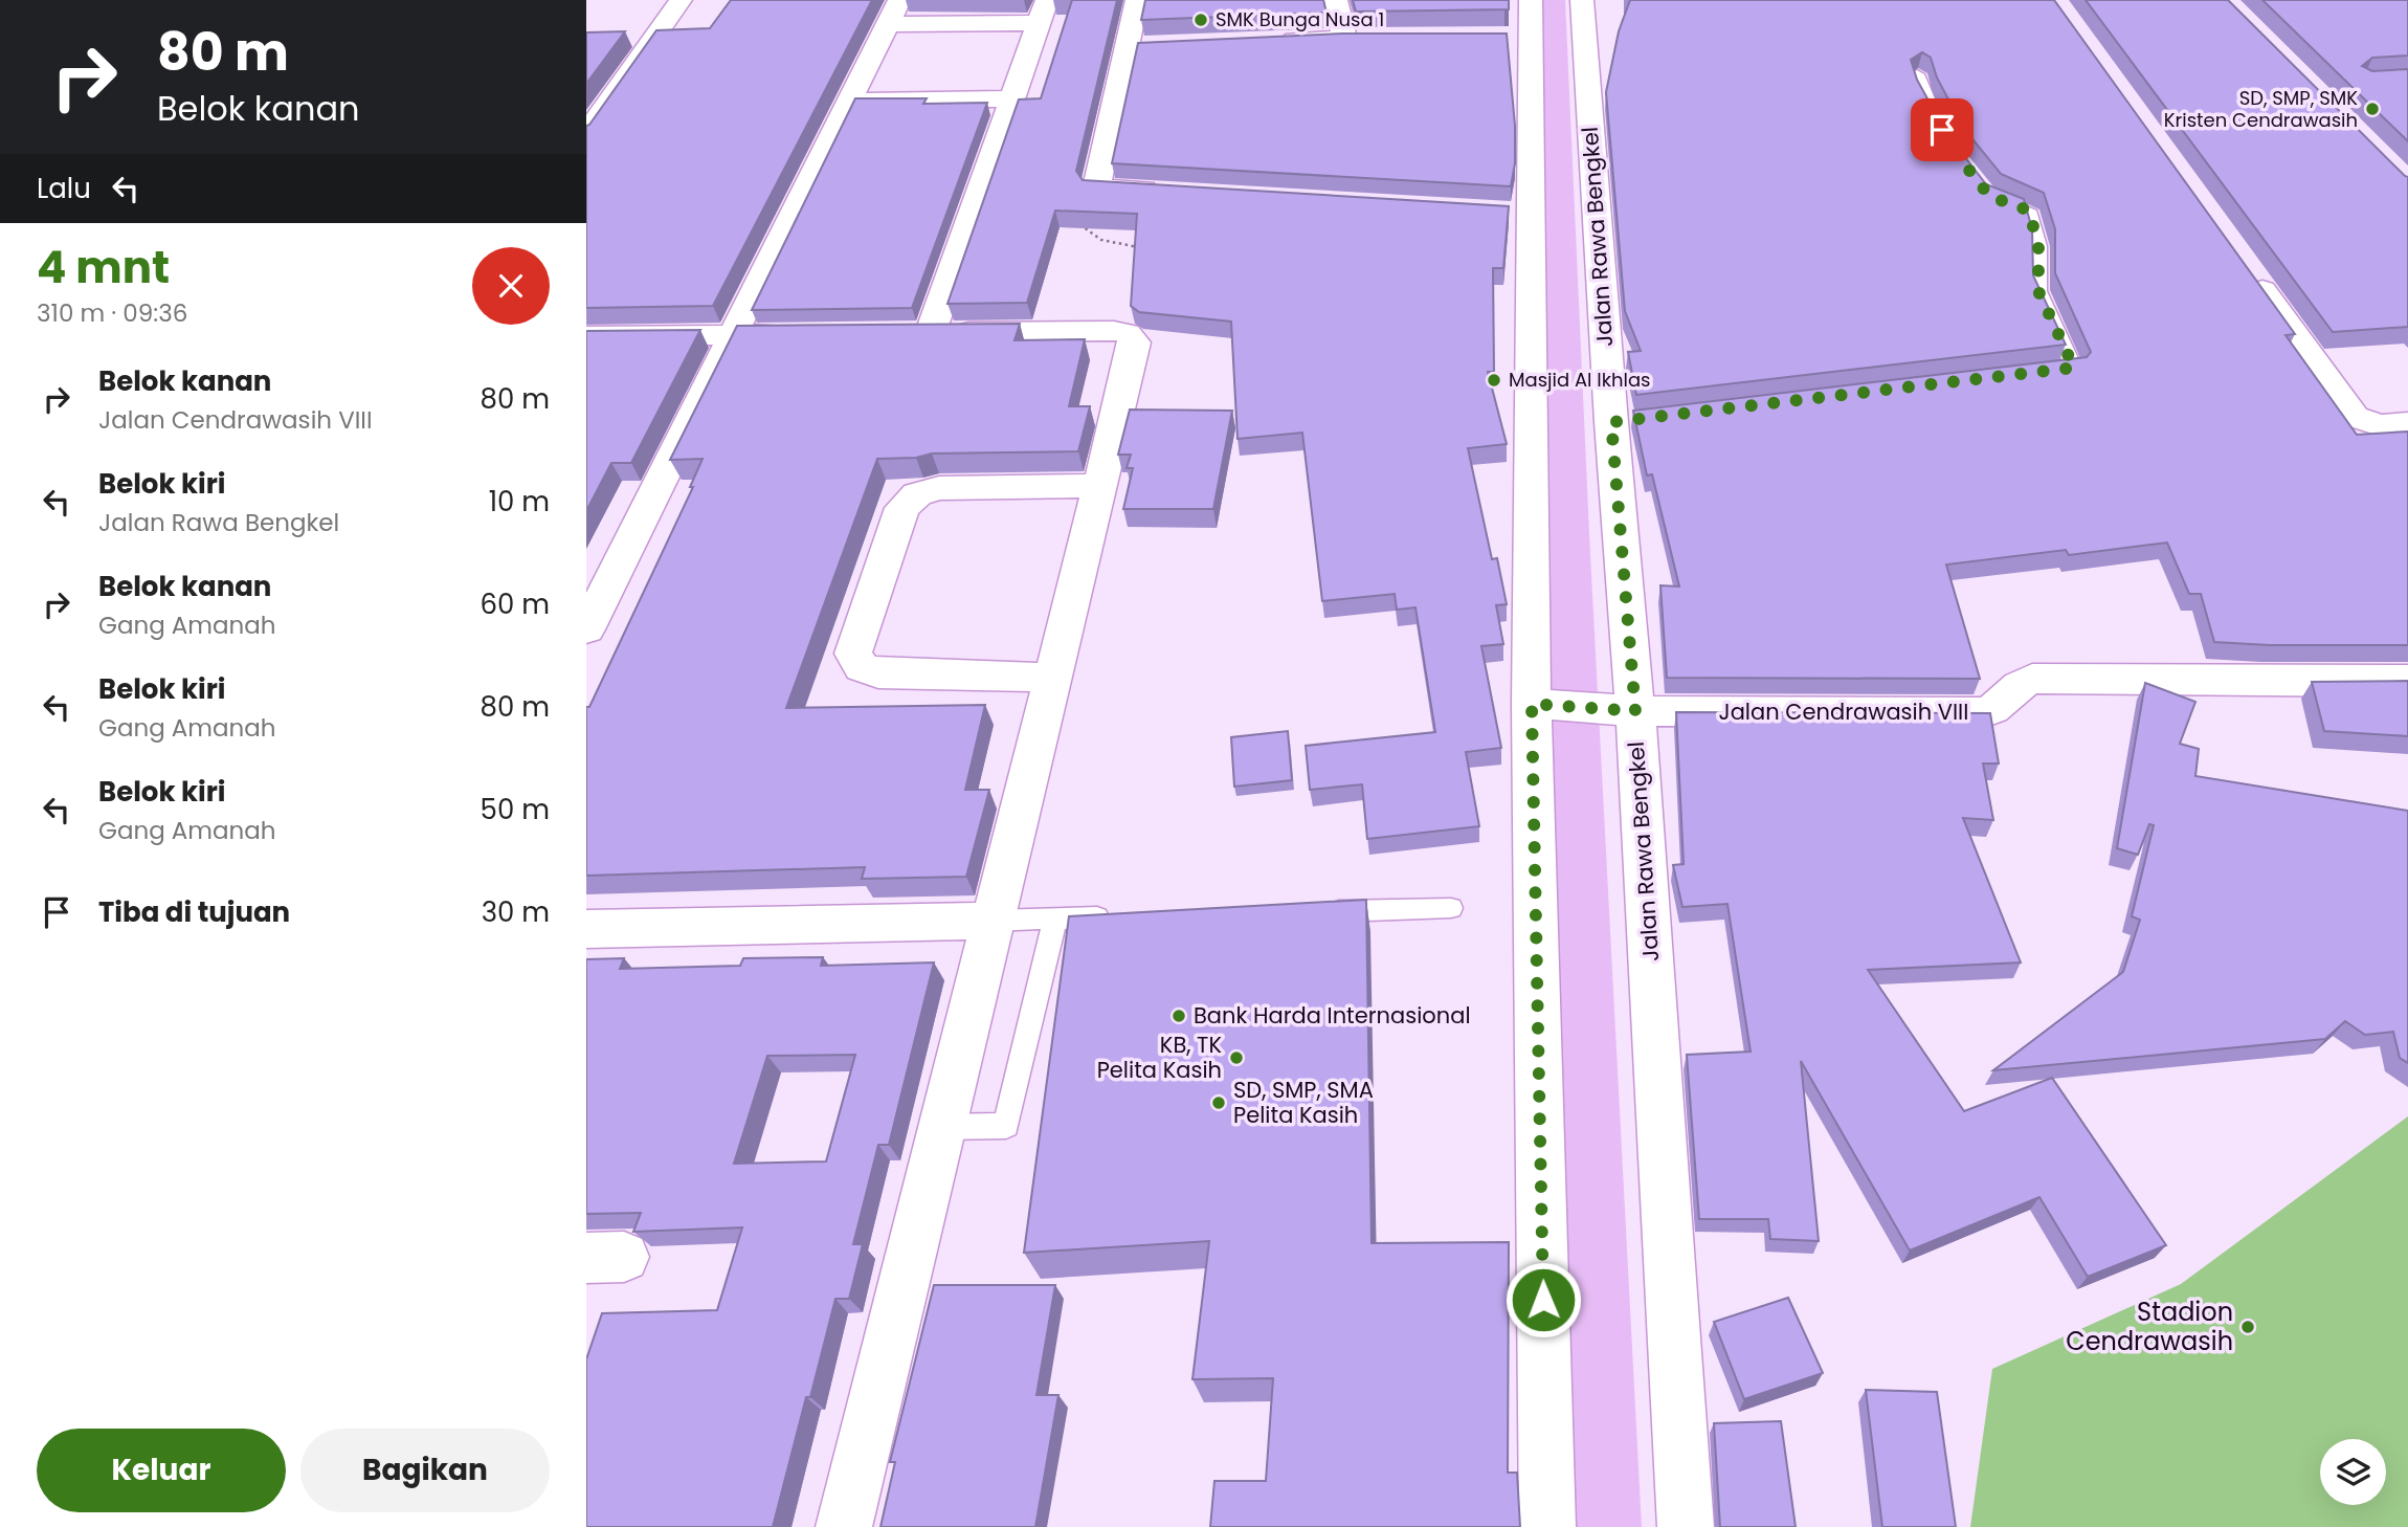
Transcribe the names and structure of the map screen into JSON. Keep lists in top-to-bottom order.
{
  "streets": {
    "street": ["Jalan Rawa Bengkel", "Jalan Cendrawasih VIII"]
  },
  "crossings": [
    ["Jalan Rawa Bengkel", "Jalan Cendrawasih VIII"]
  ],
  "places": [
    "SMK Bunga Nusa 1",
    "SD, SMP, SMK Kristen Cendrawasih",
    "Masjid Al Ikhlas",
    "Bank Harda Internasional",
    "KB, TK Pelita Kasih",
    "SD, SMP, SMA Pelita Kasih",
    "Stadion Cendrawasih"
  ],
  "page": {
    "turn": ["80 m", "Belok kanan"],
    "then": "Lalu",
    "heading": ["4 mnt", "310 m · 09:36"],
    "list": [
      {
        "name": "Belok kanan",
        "note": "Jalan Cendrawasih VIII",
        "value": "80 m"
      },
      {
        "name": "Belok kiri",
        "note": "Jalan Rawa Bengkel",
        "value": "10 m"
      },
      {
        "name": "Belok kanan",
        "note": "Gang Amanah",
        "value": "60 m"
      },
      {
        "name": "Belok kiri",
        "note": "Gang Amanah",
        "value": "80 m"
      },
      {
        "name": "Belok kiri",
        "note": "Gang Amanah",
        "value": "50 m"
      },
      {
        "name": "Tiba di tujuan",
        "value": "30 m"
      }
    ],
    "buttons": ["Keluar", "Bagikan"]
  }
}
